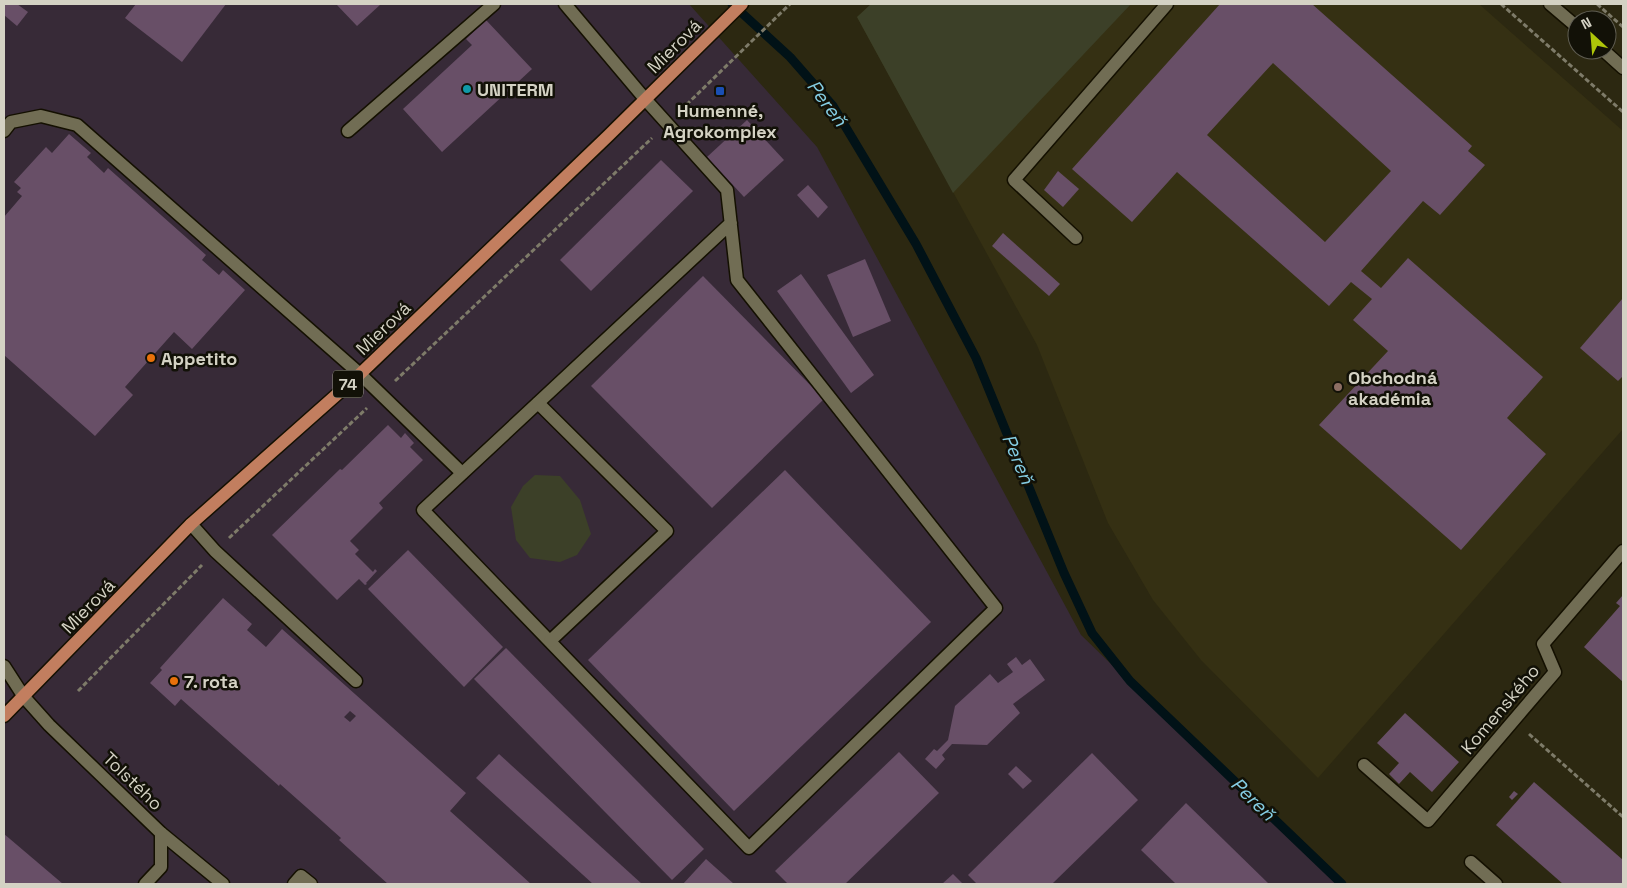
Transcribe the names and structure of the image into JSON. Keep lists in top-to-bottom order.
{
  "streets": {
    "main road": ["Mierová", "74"],
    "street": ["Komenského", "Tolstého"]
  },
  "crossings": [
    ["Mierová", "Tolstého"]
  ],
  "water": ["Pereň"],
  "places": {
    "other": [
      "UNITERM",
      "Appetito",
      "Obchodná akadémia",
      "7. rota"
    ],
    "transit": ["Humenné, Agrokomplex"]
  },
  "north": "top left"
}
